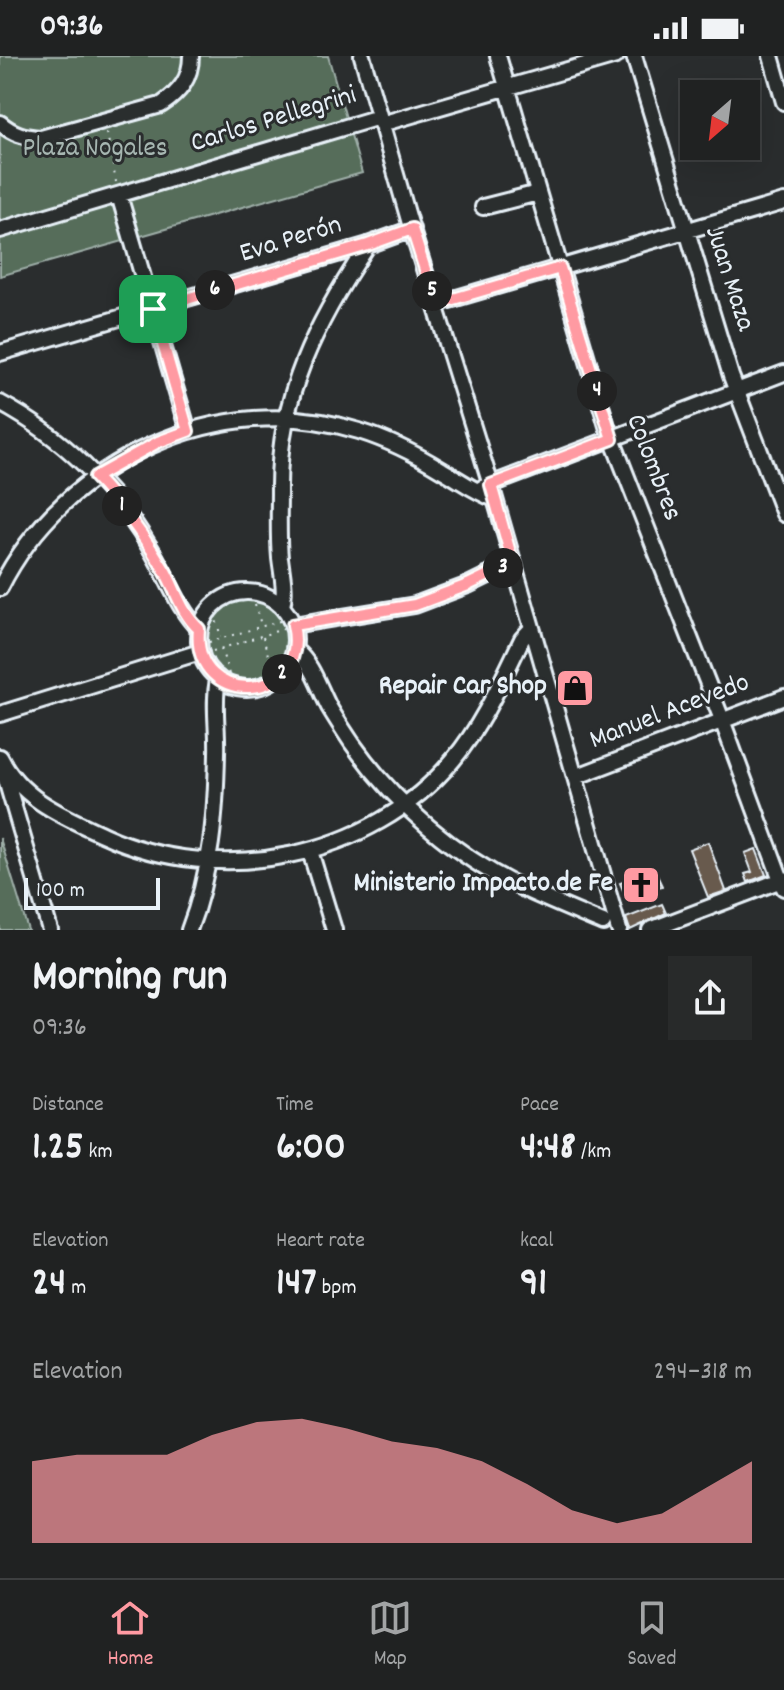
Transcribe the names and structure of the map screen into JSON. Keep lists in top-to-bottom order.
{
  "streets": {
    "street": [
      "Carlos Pellegrini",
      "Eva Perón",
      "Juan Maza",
      "Colombres",
      "Manuel Acevedo"
    ]
  },
  "crossings": [
    ["Carlos Pellegrini", "Colombres"],
    ["Colombres", "Manuel Acevedo"]
  ],
  "parks": ["Plaza Nogales"],
  "places": {
    "shop": ["Repair Car Shop"],
    "church": ["Ministerio Impacto de Fe"]
  },
  "scale_bar": "100 m",
  "north": "bottom left",
  "page": {
    "status": "09:36",
    "pins": [
      "6",
      "5",
      "4",
      "1",
      "3",
      "2"
    ],
    "scale": "100 m",
    "heading": ["Morning run", "09:36"],
    "stats": [
      ["Distance", "1.25 km"],
      ["Time", "6:00"],
      ["Pace", "4:48 /km"],
      ["Elevation", "24 m"],
      ["Heart rate", "147 bpm"],
      ["kcal", "91"]
    ],
    "chart": ["Elevation", "294–318 m"],
    "tabs": ["Home", "Map", "Saved"]
  }
}
